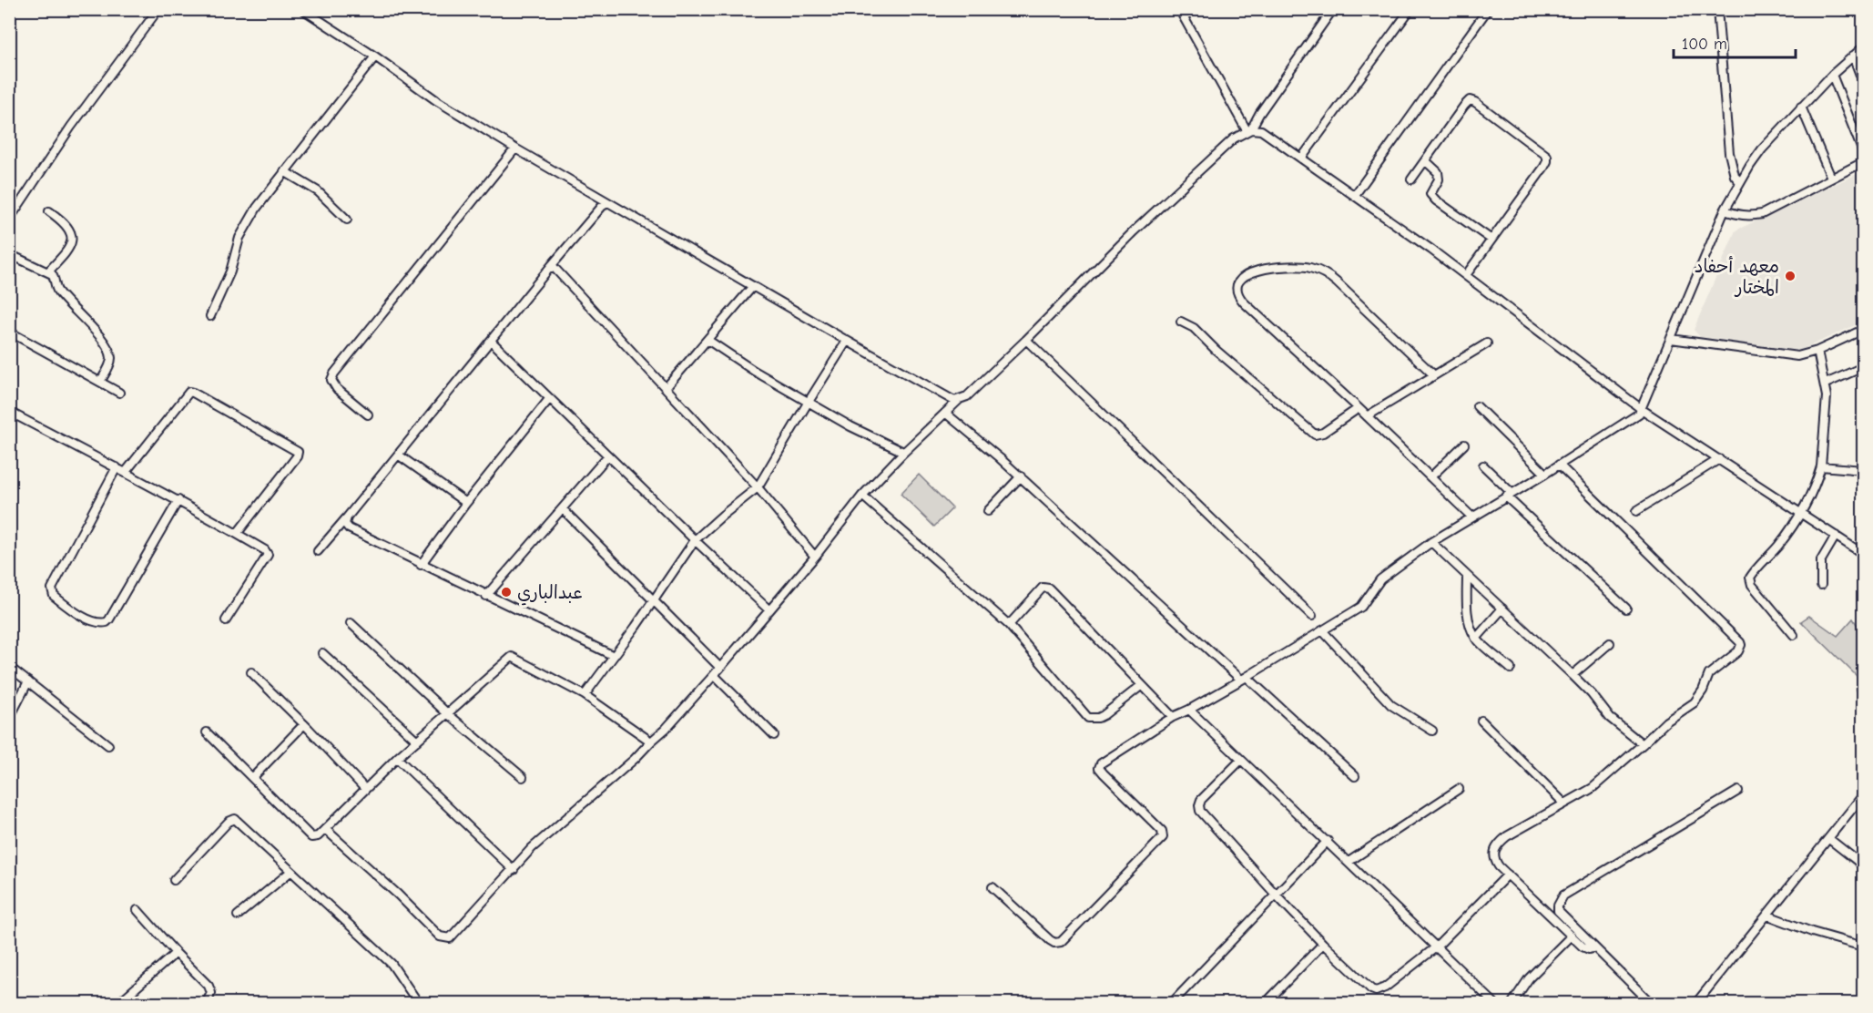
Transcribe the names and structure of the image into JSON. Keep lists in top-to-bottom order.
{
  "places": ["معهد أحفاد المختار", "عبدالباري"],
  "scale_bar": "100 m"
}
